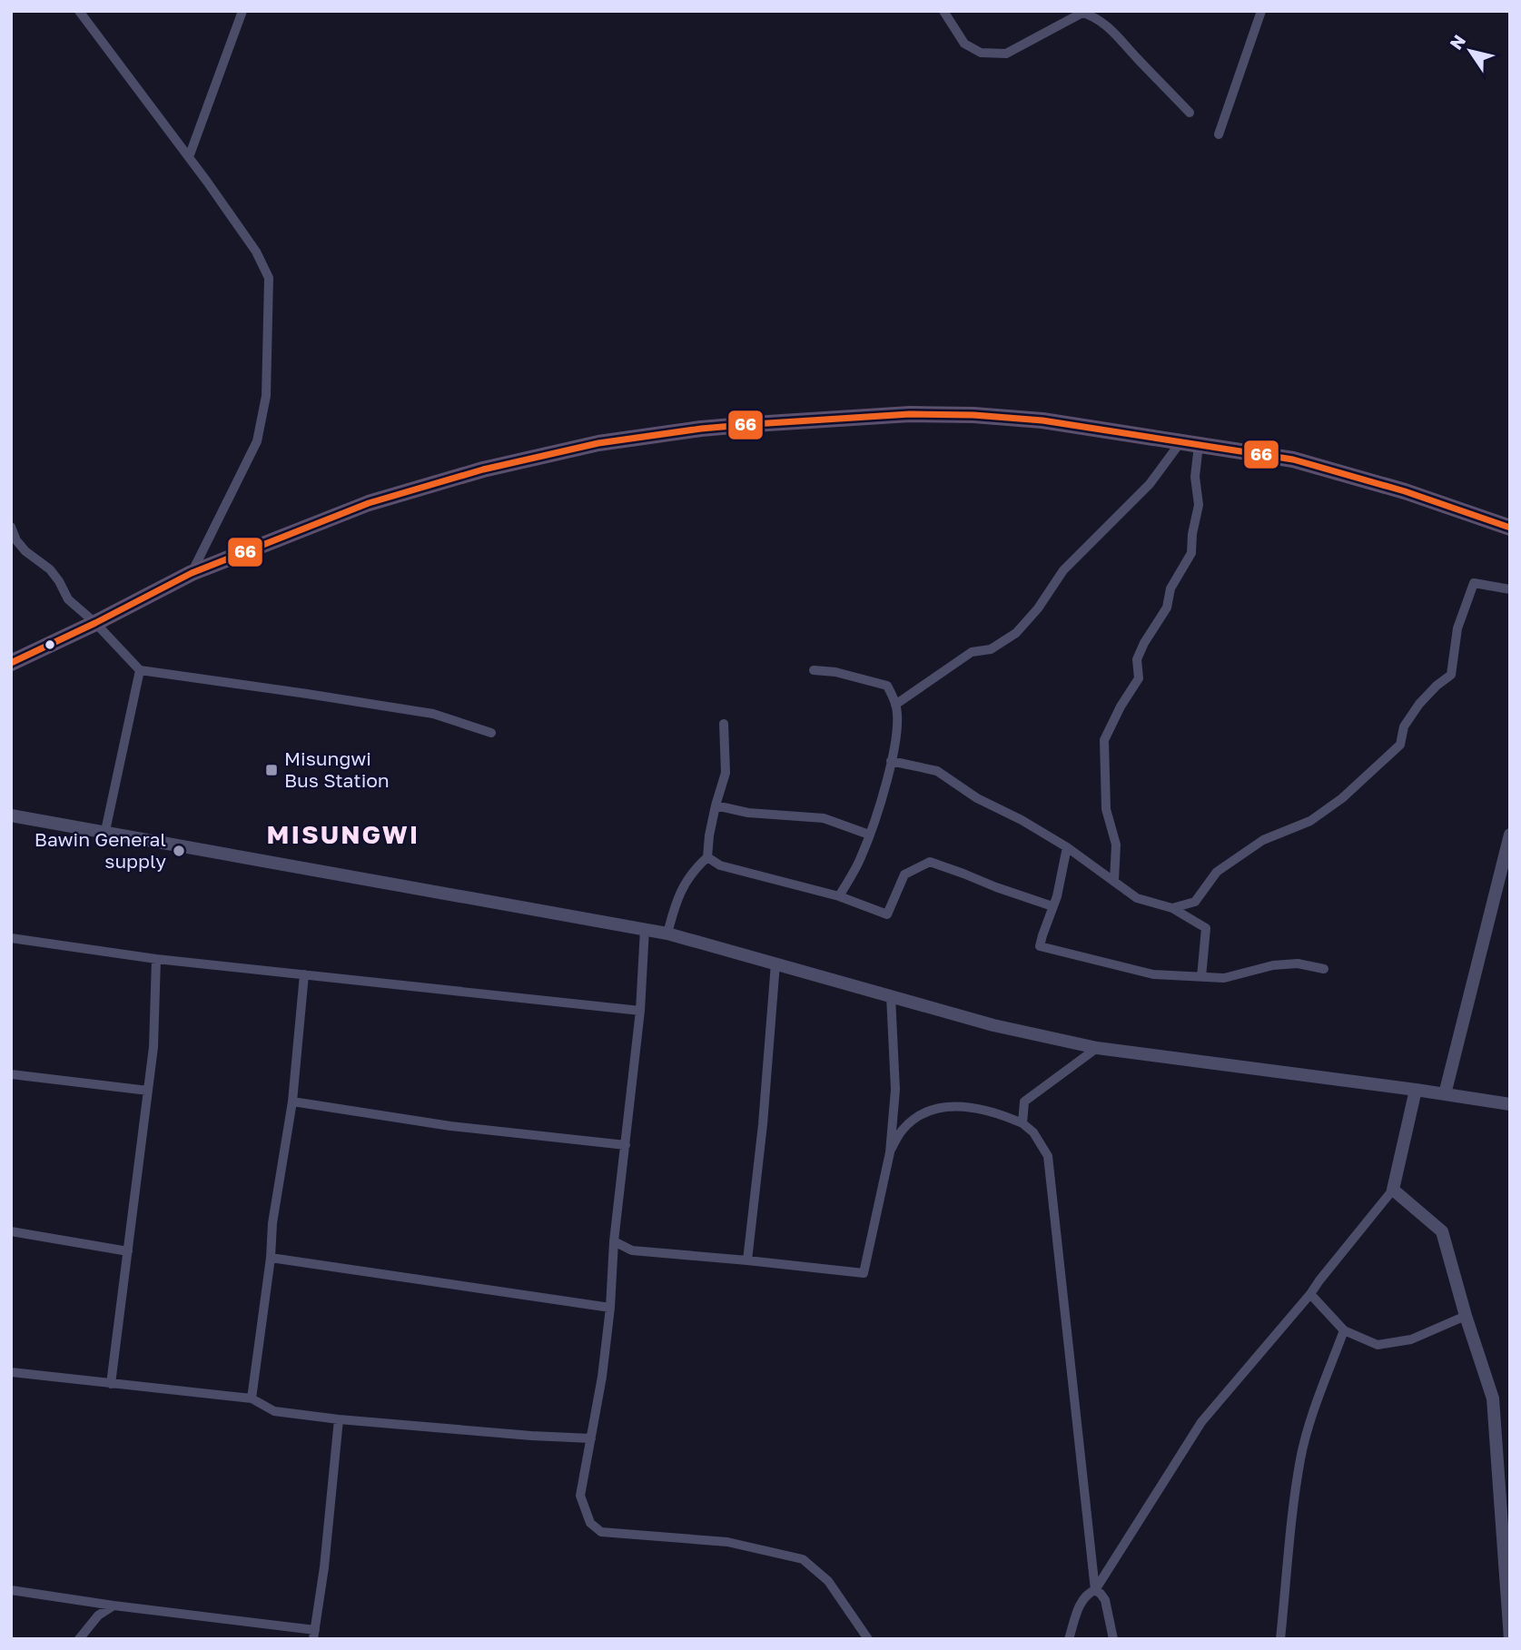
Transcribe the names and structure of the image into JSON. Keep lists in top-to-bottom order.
{
  "districts": ["MISUNGWI"],
  "places": {
    "transit": ["Misungwi Bus Station"],
    "other": ["Bawin General supply"]
  },
  "lines": ["transit line 66"],
  "north": "top left"
}
